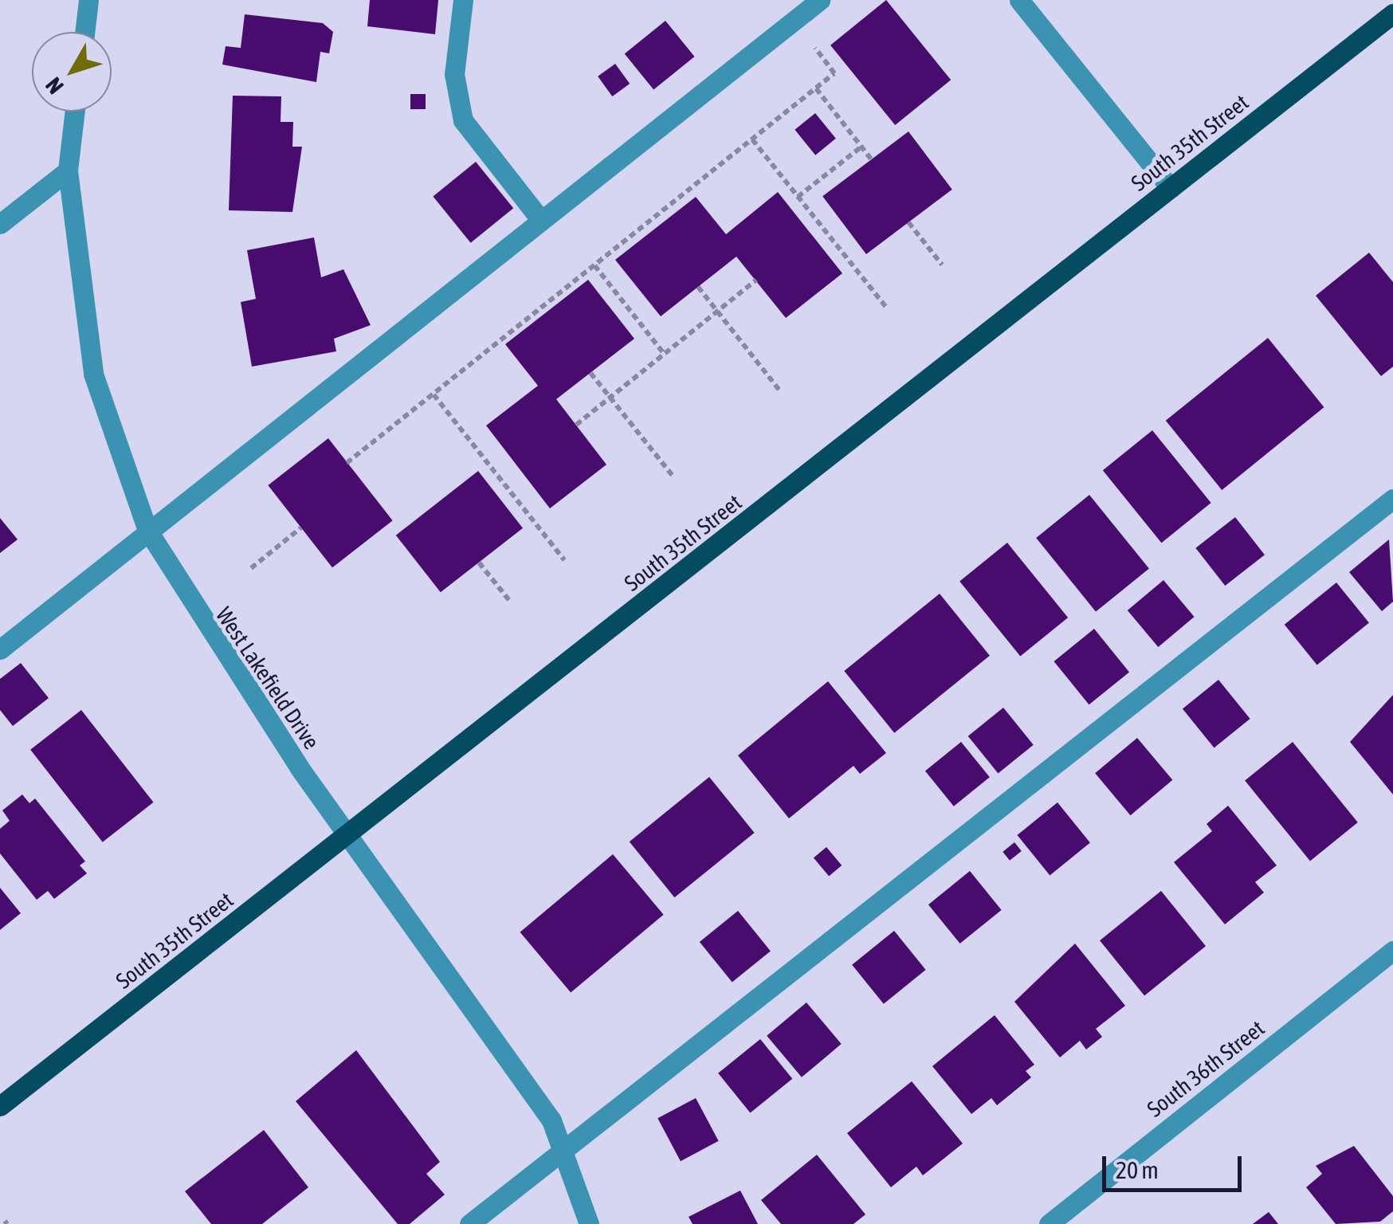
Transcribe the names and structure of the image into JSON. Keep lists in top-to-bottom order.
{
  "streets": {
    "main road": ["South 35th Street"],
    "street": ["West Lakefield Drive", "South 36th Street"]
  },
  "crossings": [
    ["South 35th Street", "West Lakefield Drive"]
  ],
  "scale_bar": "20 m",
  "north": "bottom left"
}
